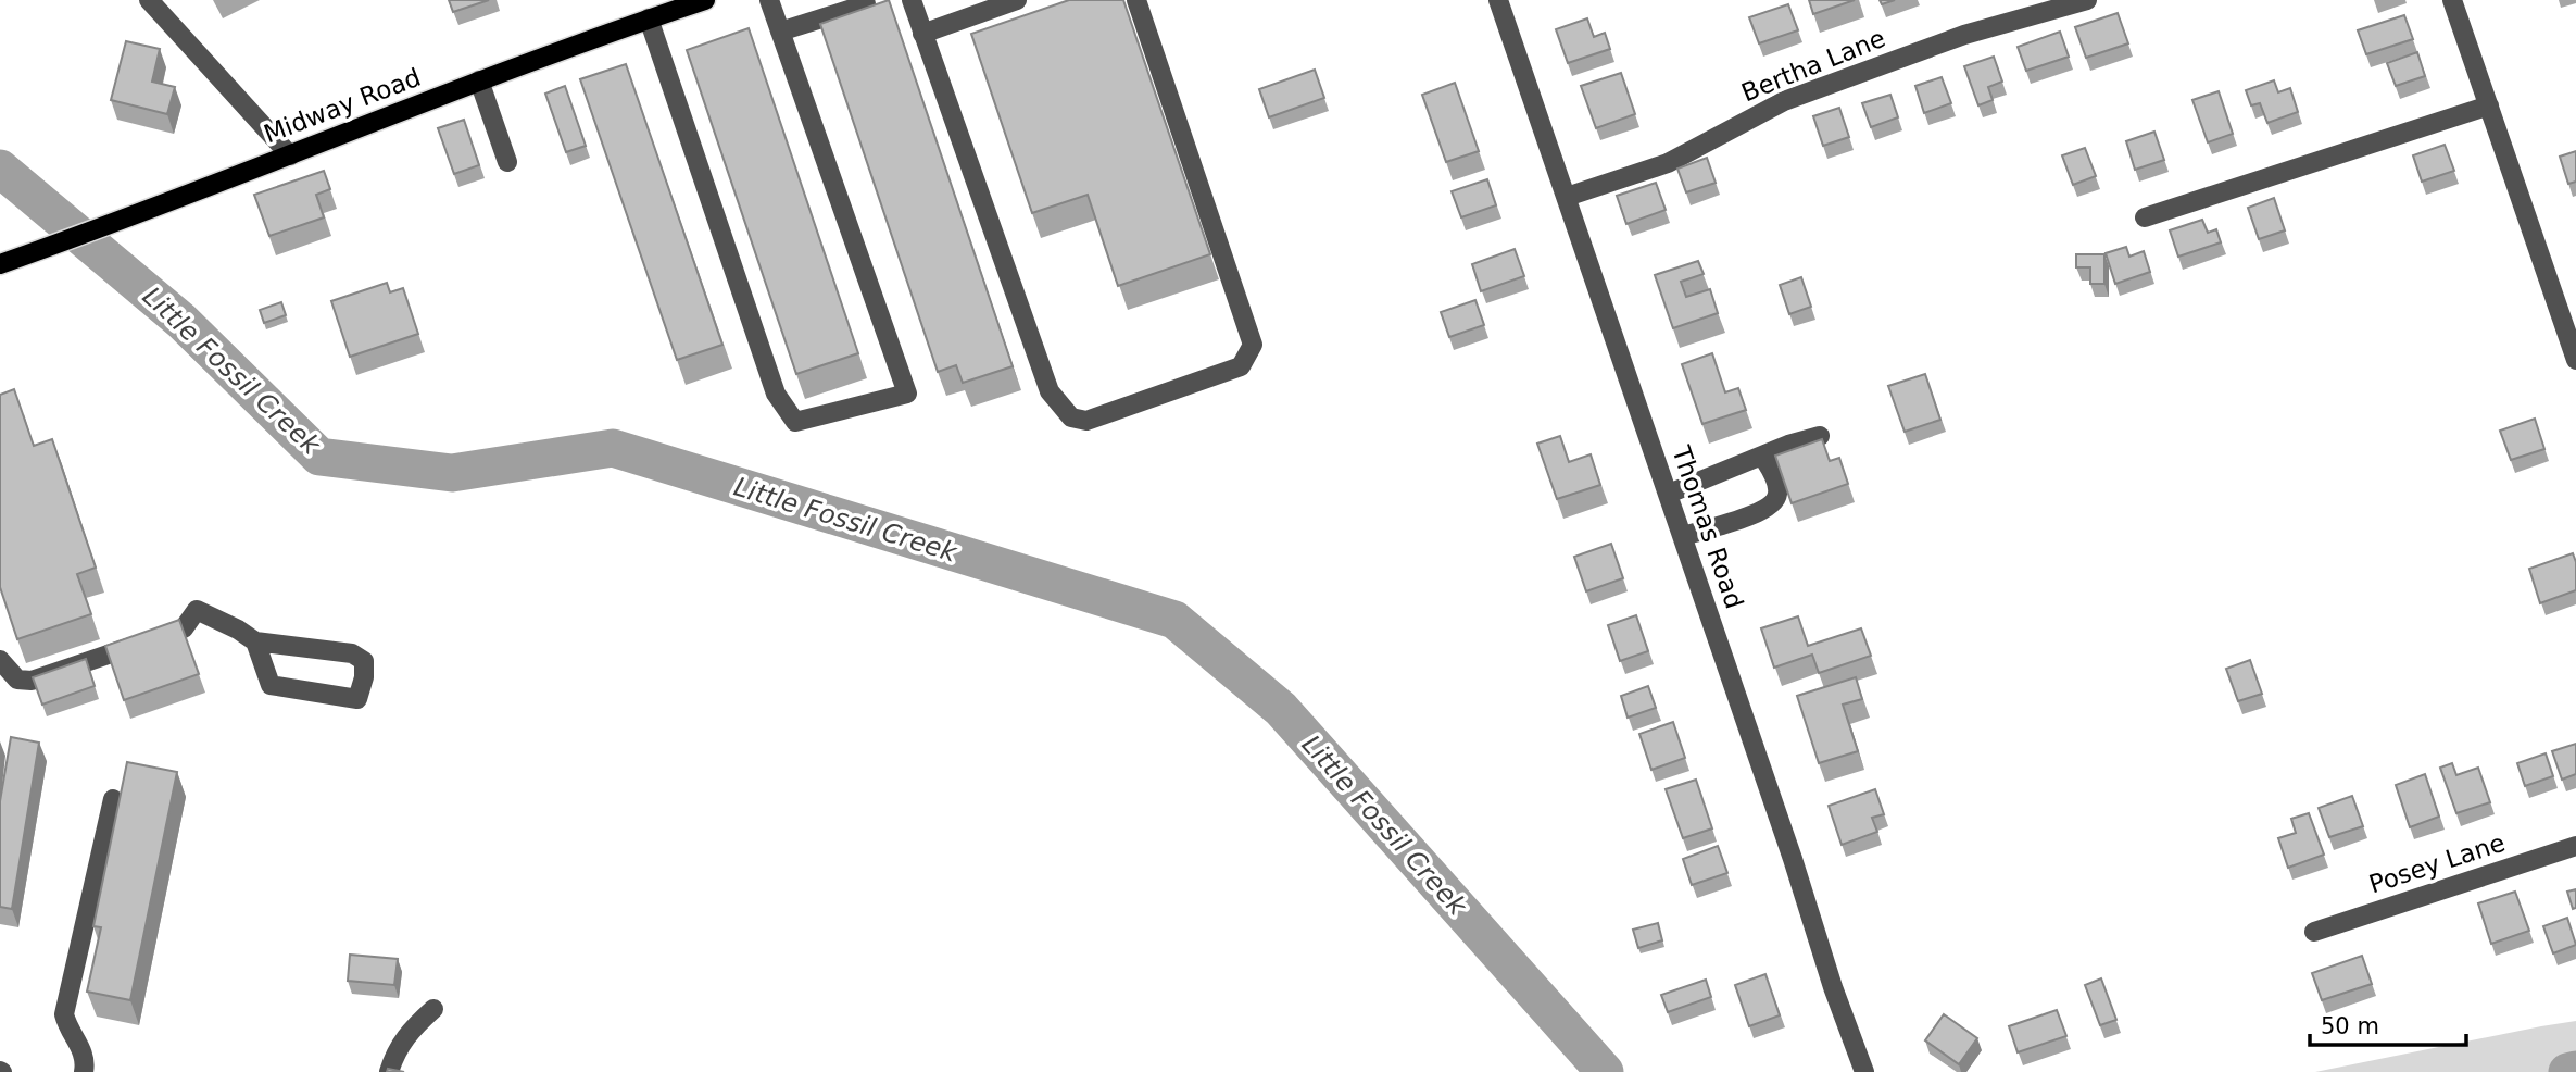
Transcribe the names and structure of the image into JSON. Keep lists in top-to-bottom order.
{
  "streets": {
    "main road": ["Midway Road"],
    "street": ["Bertha Lane", "Thomas Road", "Posey Lane"]
  },
  "crossings": [
    ["Bertha Lane", "Thomas Road"]
  ],
  "water": ["Little Fossil Creek"],
  "scale_bar": "50 m"
}
